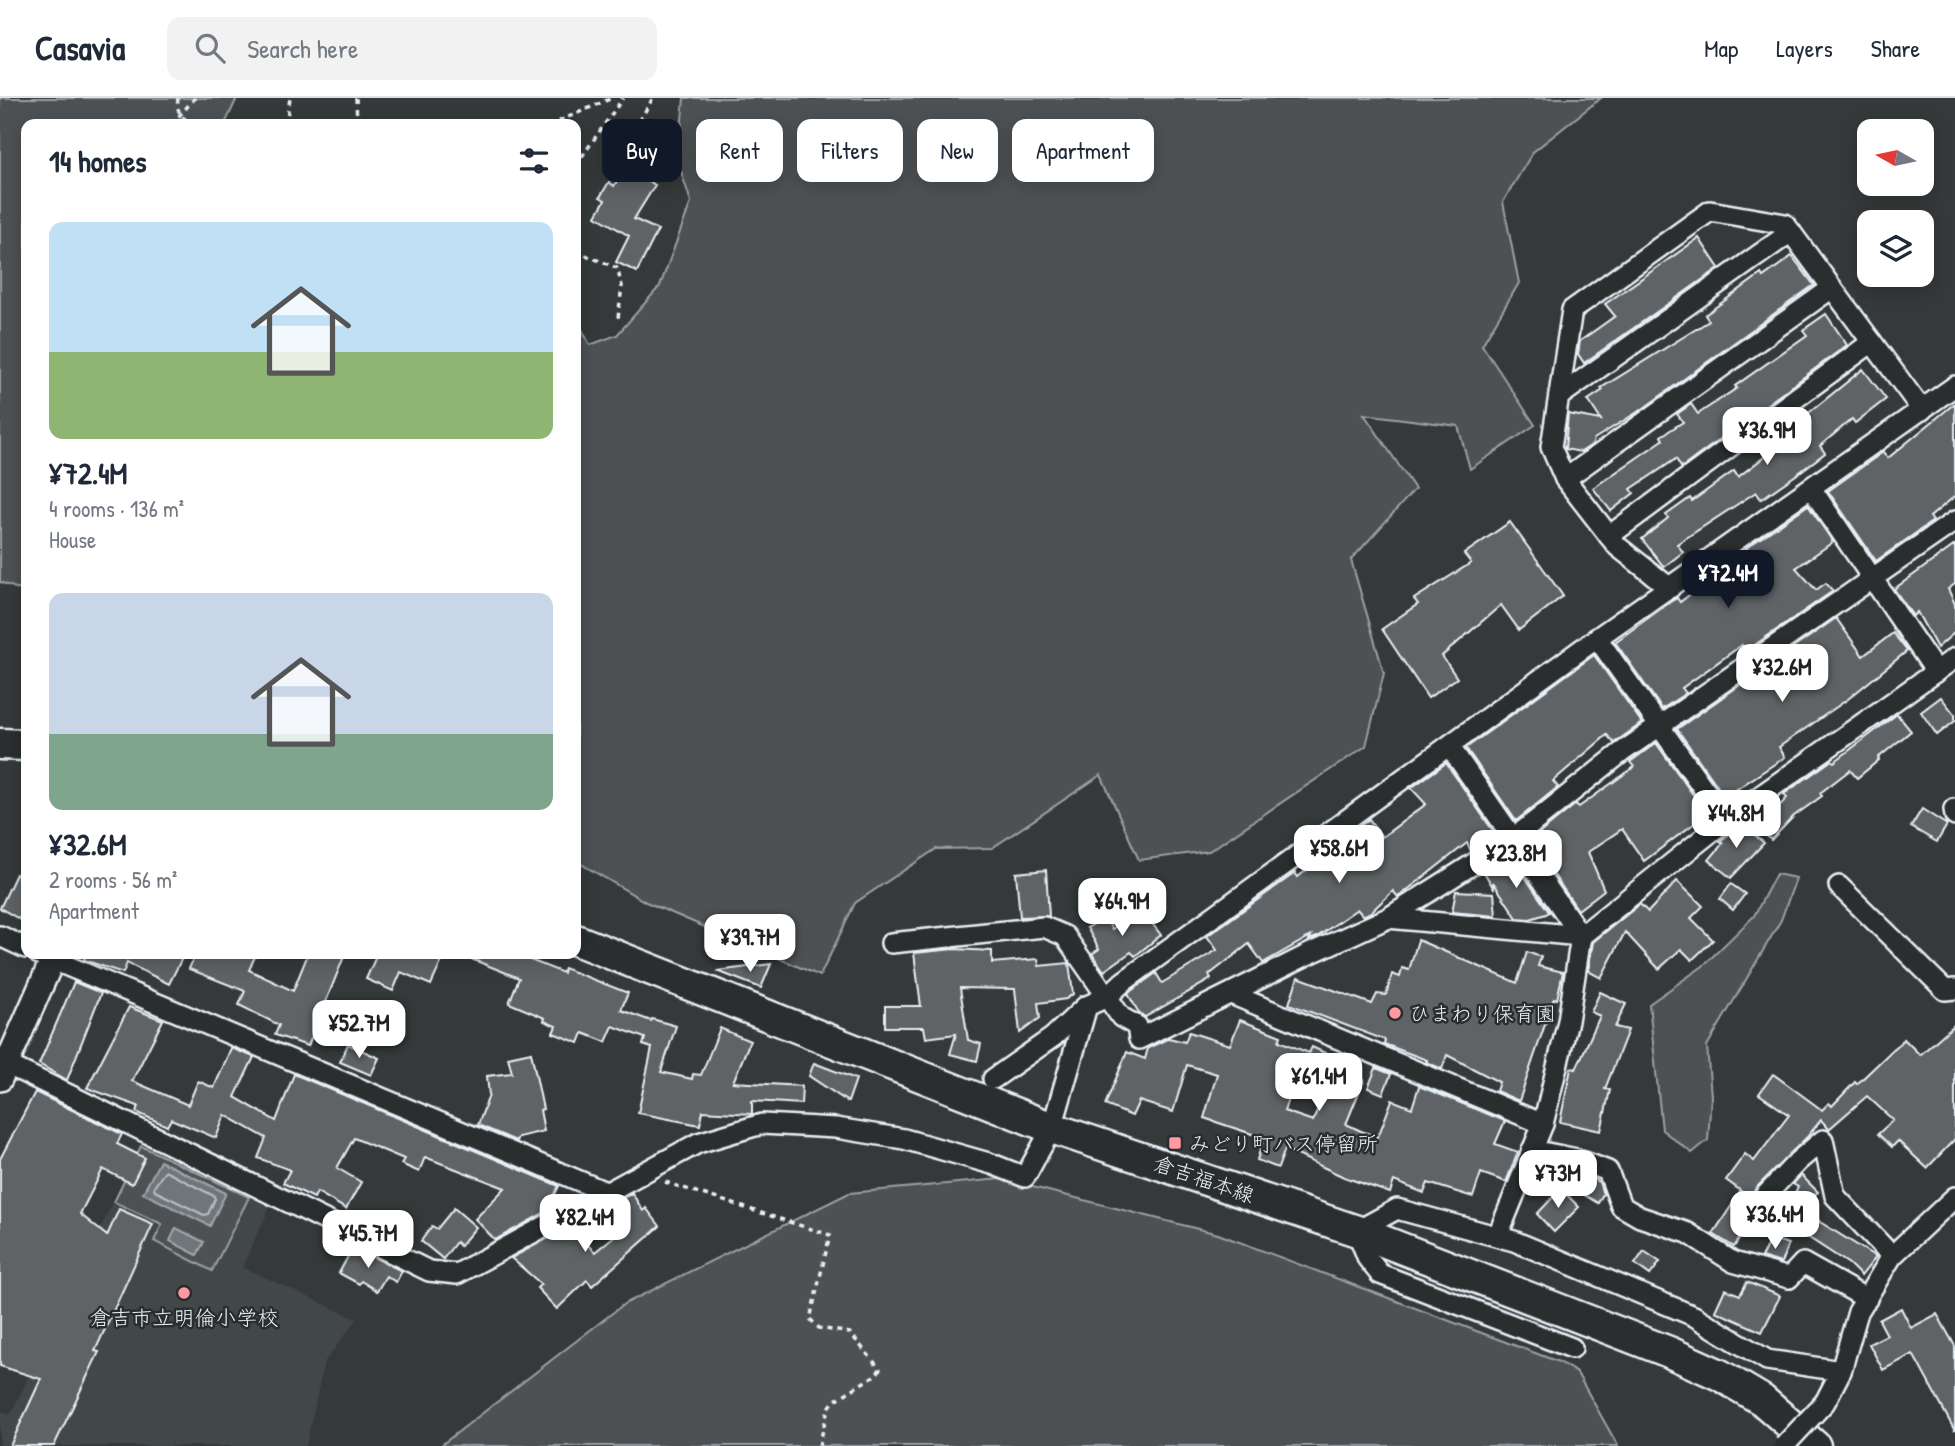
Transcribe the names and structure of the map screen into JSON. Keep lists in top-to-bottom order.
{
  "streets": {
    "main road": ["倉吉福本線"]
  },
  "places": {
    "other": ["ひまわり保育園", "倉吉市立明倫小学校"],
    "transit": ["みどり町バス停留所"]
  },
  "north": "left",
  "page": {
    "header": "Casavia",
    "search": "Search here",
    "nav": ["Map", "Layers", "Share"],
    "chip": [
      "Buy",
      "Rent",
      "Filters",
      "New",
      "Apartment"
    ],
    "heading": "14 homes",
    "list": [
      {
        "name": "¥72.4M",
        "note": "4 rooms · 136 m² · House"
      },
      {
        "name": "¥32.6M",
        "note": "2 rooms · 56 m² · Apartment"
      }
    ],
    "price": [
      "¥36.9M",
      "¥72.4M",
      "¥32.6M",
      "¥44.8M",
      "¥58.6M",
      "¥23.8M",
      "¥64.9M",
      "¥39.7M",
      "¥52.7M",
      "¥61.4M",
      "¥73M",
      "¥36.4M",
      "¥82.4M",
      "¥45.7M"
    ]
  }
}
